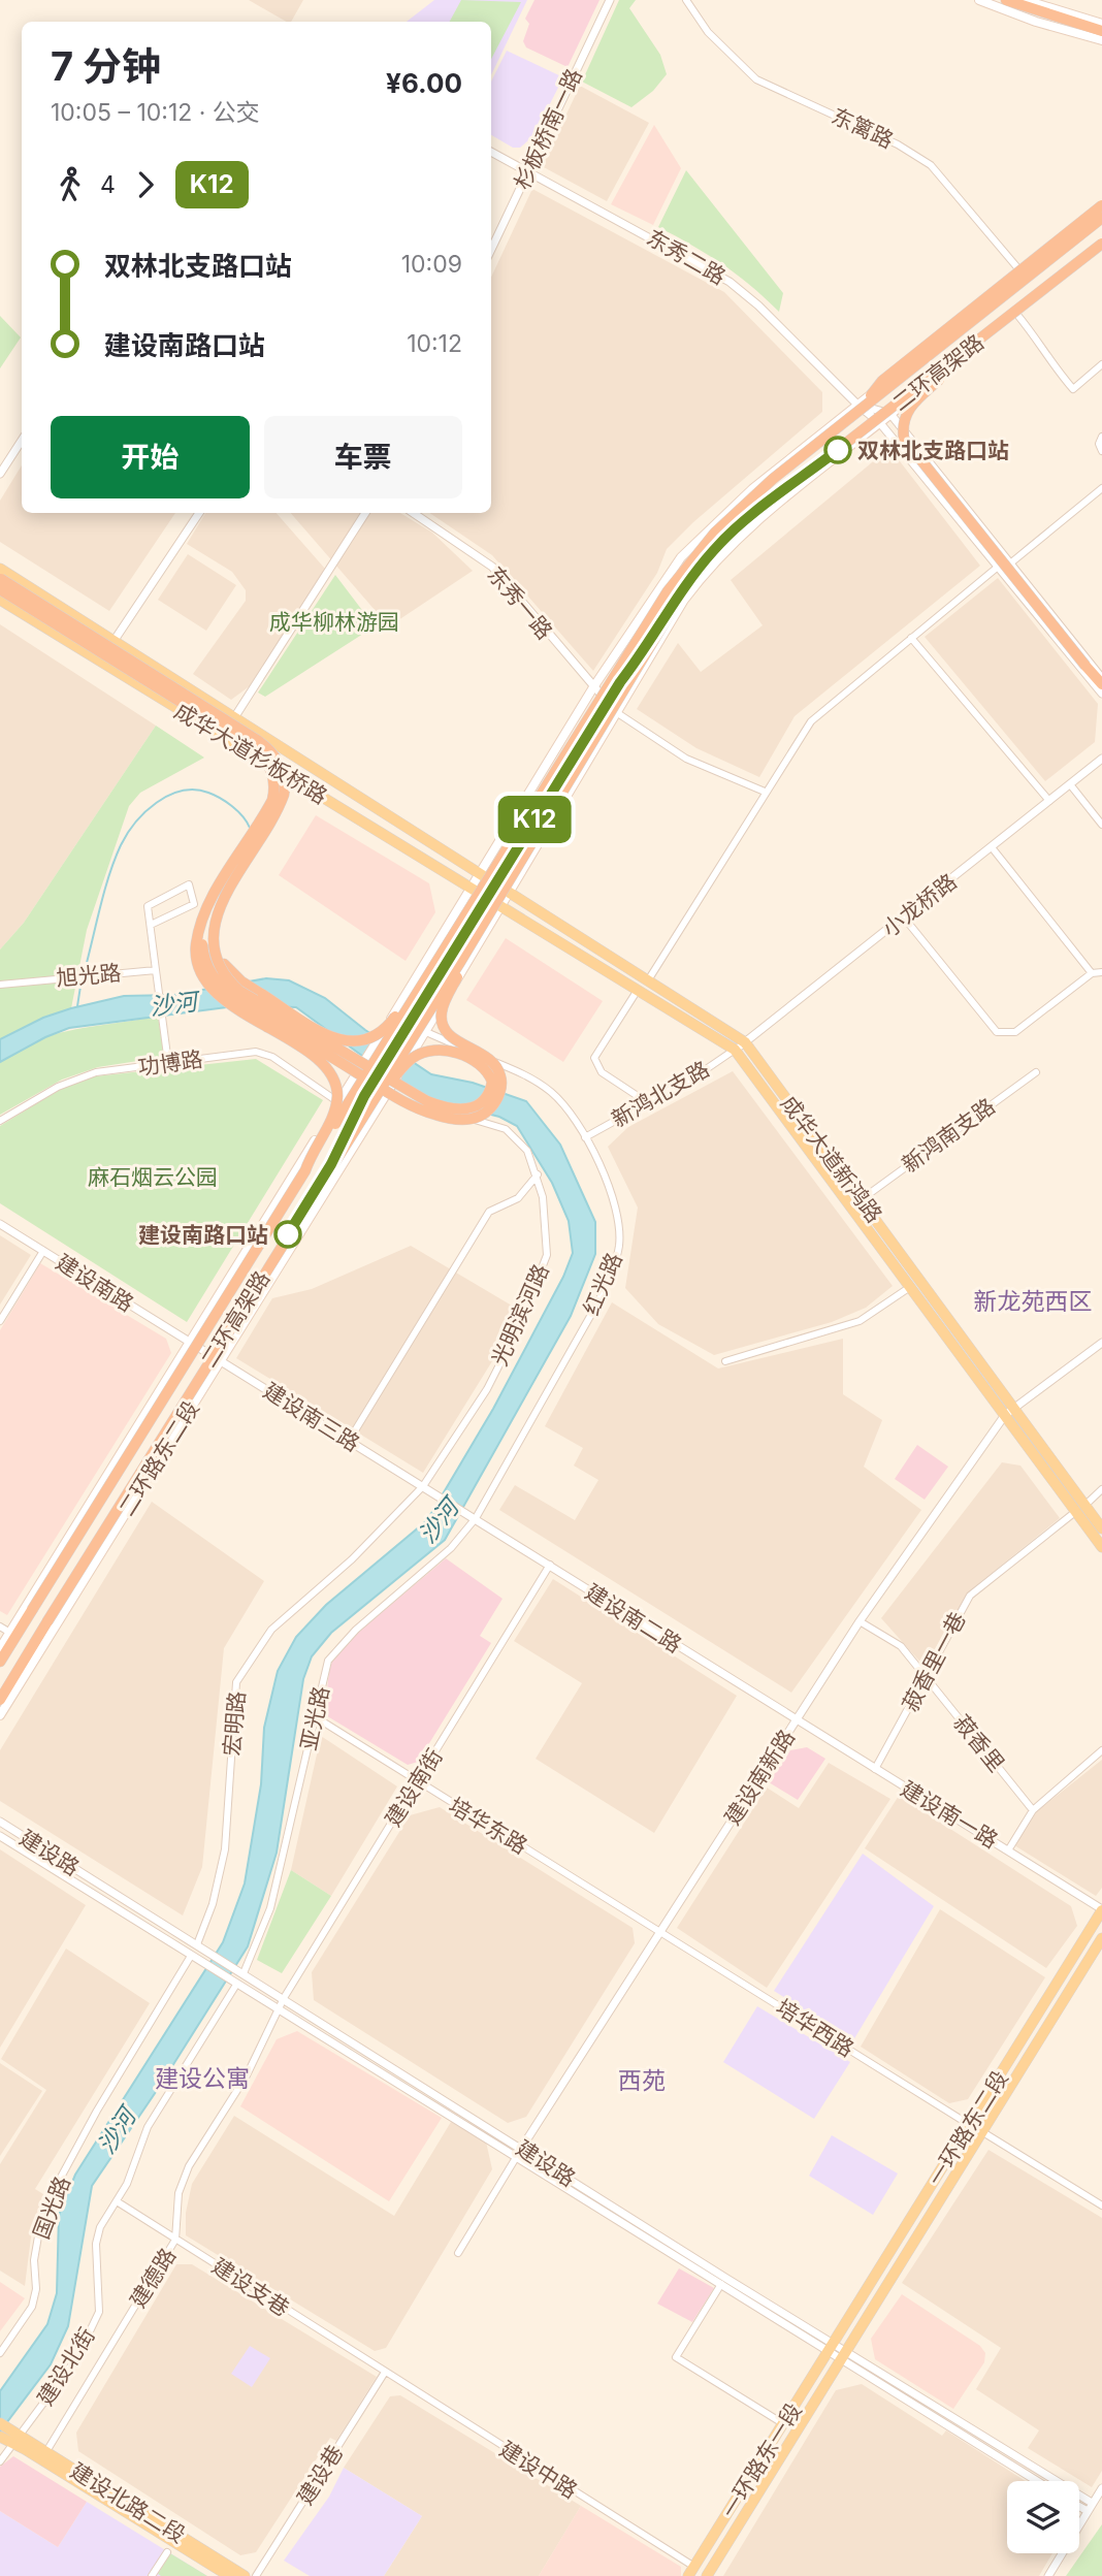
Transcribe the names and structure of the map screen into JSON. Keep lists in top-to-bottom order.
{
  "streets": {
    "highway": ["二环高架路"],
    "main road": [
      "成华大道杉板桥路",
      "成华大道新鸿路",
      "二环路东二段",
      "一环路东二段",
      "一环路东一段",
      "建设北路二段"
    ],
    "street": [
      "东篱路",
      "杉板桥南一路",
      "东秀二路",
      "东秀一路",
      "小龙桥路",
      "旭光路",
      "功博路",
      "新鸿北支路",
      "新鸿南支路",
      "建设南路",
      "红光路",
      "光明滨河路",
      "建设南三路",
      "建设南二路",
      "菽香里一巷",
      "亚光路",
      "宏明路",
      "菽香里",
      "建设南新路",
      "建设南街",
      "建设南一路",
      "培华东路",
      "建设路",
      "培华西路",
      "国光路",
      "建德路",
      "建设支巷",
      "建设北街",
      "建设中路",
      "建设巷"
    ]
  },
  "crossings": [
    ["东篱路", "二环路东二段"],
    ["杉板桥南一路", "东秀二路"],
    ["东秀二路", "二环高架路"],
    ["东秀二路", "二环路东二段"],
    ["二环高架路", "二环路东二段"],
    ["东秀一路", "二环路东二段"],
    ["成华大道杉板桥路", "成华大道新鸿路"],
    ["成华大道杉板桥路", "二环路东二段"],
    ["小龙桥路", "新鸿北支路"],
    ["小龙桥路", "成华大道新鸿路"],
    ["功博路", "二环路东二段"],
    ["新鸿北支路", "成华大道新鸿路"],
    ["新鸿北支路", "红光路"],
    ["新鸿南支路", "成华大道新鸿路"],
    ["成华大道新鸿路", "二环路东二段"],
    ["成华大道新鸿路", "菽香里一巷"],
    ["成华大道新鸿路", "建设南新路"],
    ["建设南路", "建设南三路"],
    ["建设南路", "二环路东二段"],
    ["红光路", "建设南三路"],
    ["红光路", "二环路东二段"],
    ["红光路", "建设南二路"],
    ["红光路", "亚光路"],
    ["光明滨河路", "建设南三路"],
    ["光明滨河路", "二环路东二段"],
    ["光明滨河路", "宏明路"],
    ["建设南三路", "二环路东二段"],
    ["建设南三路", "建设南二路"],
    ["建设南三路", "亚光路"],
    ["建设南三路", "宏明路"],
    ["建设南二路", "亚光路"],
    ["建设南二路", "建设南新路"],
    ["建设南二路", "建设南街"],
    ["建设南二路", "建设南一路"],
    ["菽香里一巷", "菽香里"],
    ["菽香里一巷", "建设南一路"],
    ["亚光路", "培华东路"],
    ["亚光路", "建设路"],
    ["宏明路", "建设路"],
    ["菽香里", "建设南新路"],
    ["建设南新路", "建设南一路"],
    ["建设南新路", "培华东路"],
    ["建设南新路", "建设路"],
    ["建设南新路", "培华西路"],
    ["建设南街", "培华东路"],
    ["建设南街", "建设路"],
    ["建设南街", "建德路"],
    ["建设南一路", "一环路东二段"],
    ["培华东路", "培华西路"],
    ["建设路", "一环路东二段"],
    ["建设路", "国光路"],
    ["建设路", "建德路"],
    ["建设路", "建设北街"],
    ["建设路", "一环路东一段"],
    ["培华西路", "一环路东二段"],
    ["一环路东二段", "一环路东一段"],
    ["建德路", "建设支巷"],
    ["建德路", "建设北路二段"],
    ["建设支巷", "建设北街"],
    ["建设支巷", "建设中路"],
    ["建设支巷", "建设巷"],
    ["建设北街", "建设北路二段"],
    ["一环路东一段", "建设中路"],
    ["建设中路", "建设巷"]
  ],
  "districts": ["新龙苑西区", "建设公寓", "西苑"],
  "water": ["沙河"],
  "parks": ["成华柳林游园", "麻石烟云公园"],
  "places": ["双林北支路口站", "建设南路口站"],
  "lines": ["bus line K12"],
  "page": {
    "on_map": "K12",
    "heading": ["7 分钟", "10:05 – 10:12 · 公交", "¥6.00"],
    "legs": ["4", "K12"],
    "list": [
      {
        "name": "双林北支路口站",
        "value": "10:09"
      },
      {
        "name": "建设南路口站",
        "value": "10:12"
      }
    ],
    "buttons": ["开始", "车票"]
  }
}
